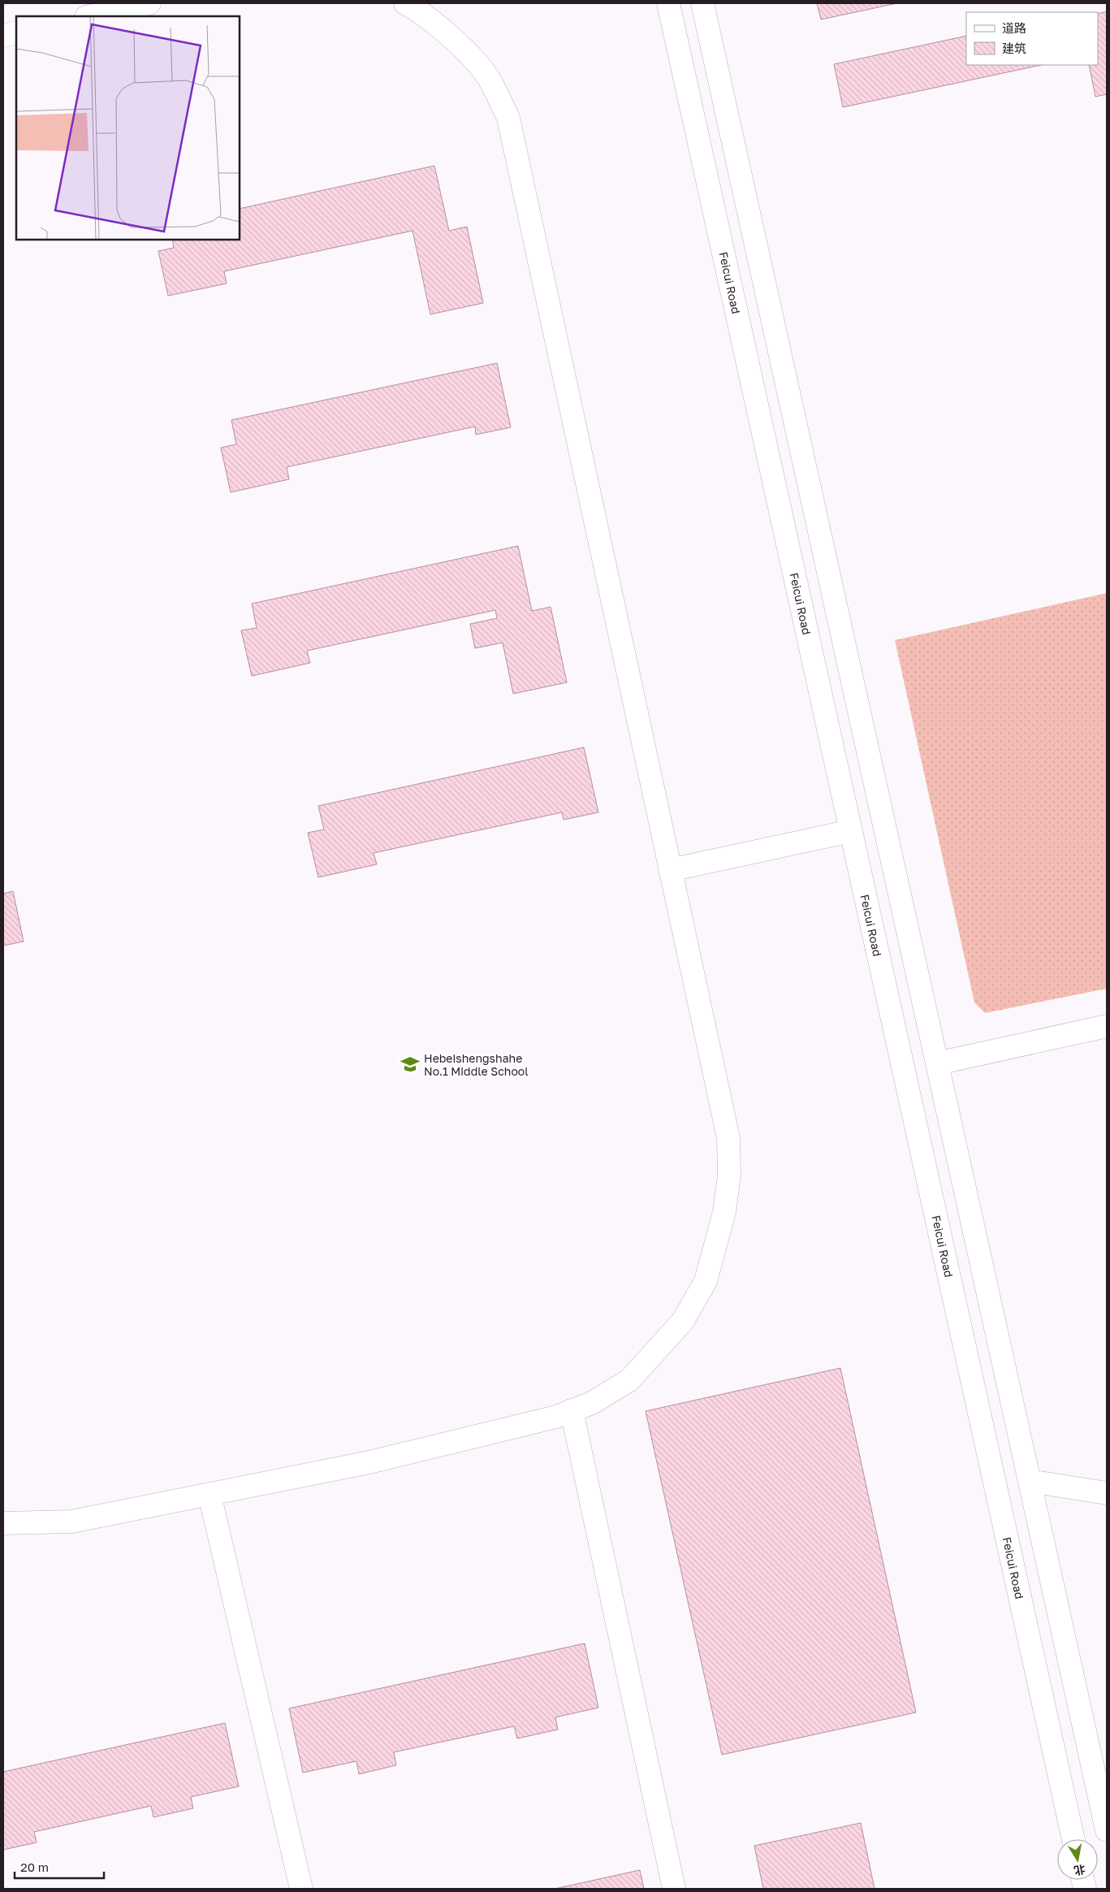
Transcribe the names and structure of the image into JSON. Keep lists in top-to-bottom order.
{
  "streets": {
    "street": ["Feicui Road"]
  },
  "places": {
    "school or university": ["Hebeishengshahe No.1 Middle School"]
  },
  "legend": ["道路", "建筑"],
  "scale_bar": "20 m",
  "north": "bottom"
}
